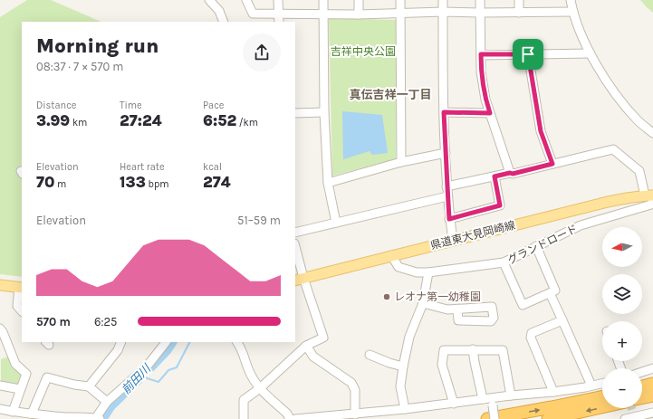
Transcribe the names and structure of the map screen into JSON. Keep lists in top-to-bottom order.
{
  "streets": {
    "main road": ["県道東大見岡崎線"],
    "street": ["グランドロード"]
  },
  "crossings": [
    ["県道東大見岡崎線", "グランドロード"]
  ],
  "districts": ["真伝吉祥一丁目"],
  "water": ["前田川"],
  "parks": ["吉祥中央公園"],
  "places": ["レオナ第一幼稚園"],
  "north": "left",
  "page": {
    "heading": ["Morning run", "08:37 · 7 × 570 m"],
    "stats": [
      ["Distance", "3.99 km"],
      ["Time", "27:24"],
      ["Pace", "6:52 /km"],
      ["Elevation", "70 m"],
      ["Heart rate", "133 bpm"],
      ["kcal", "274"]
    ],
    "chart": ["Elevation", "51–59 m"],
    "map_buttons": ["+", "−"],
    "list": [
      {
        "name": "570 m",
        "note": "6:25"
      }
    ]
  }
}
